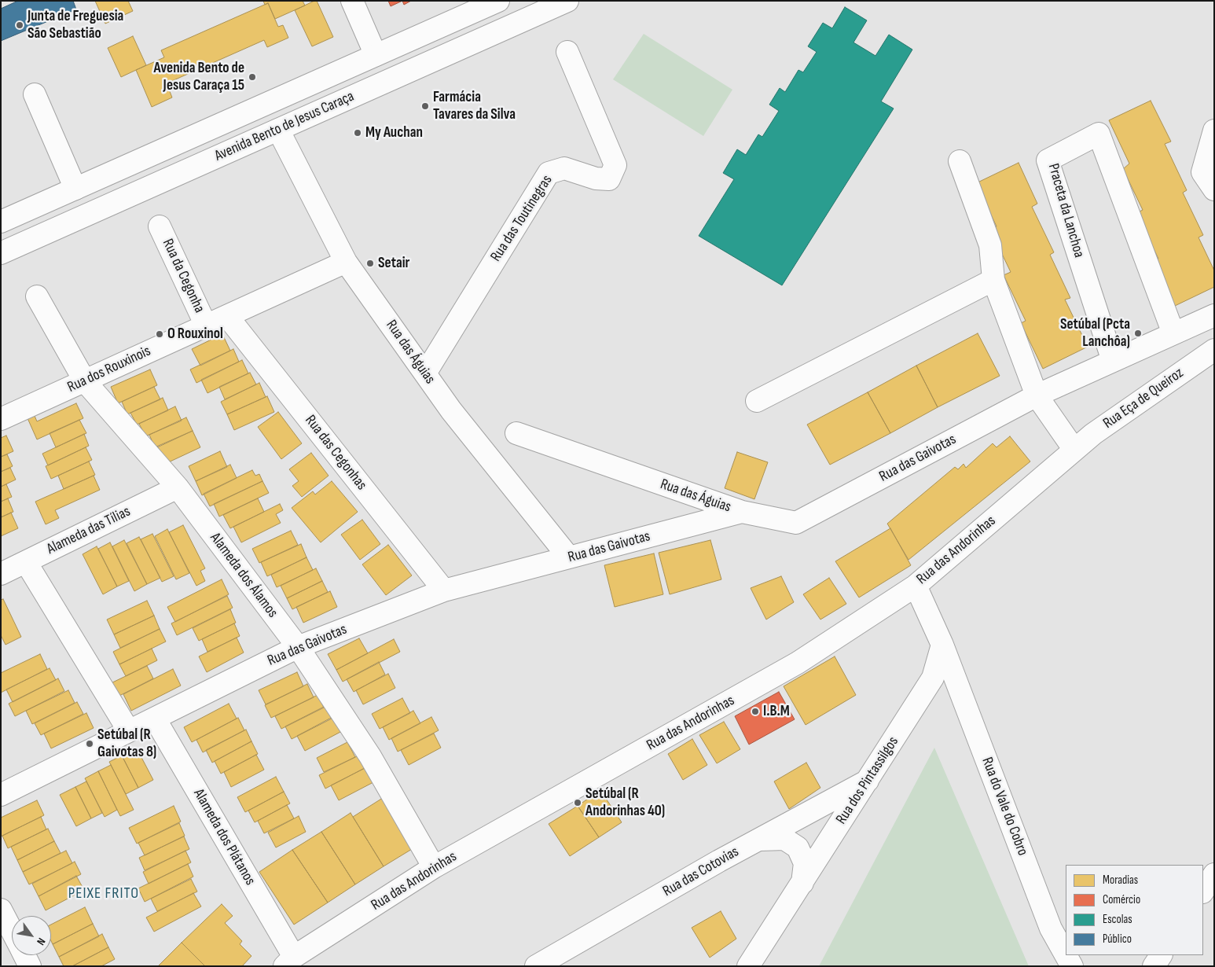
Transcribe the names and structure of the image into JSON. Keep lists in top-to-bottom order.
{
  "streets": {
    "street": [
      "Avenida Bento de Jesus Caraça",
      "Praceta da Lanchoa",
      "Rua das Toutinegras",
      "Rua da Cegonha",
      "Rua das Águias",
      "Rua dos Rouxinois",
      "Rua Eça de Queiroz",
      "Rua das Cegonhas",
      "Rua das Gaivotas",
      "Alameda das Tílias",
      "Rua das Andorinhas",
      "Alameda dos Álamos",
      "Rua dos Pintassilgos",
      "Rua do Vale do Cobro",
      "Alameda dos Plátanos",
      "Rua das Cotovias"
    ]
  },
  "crossings": [
    ["Avenida Bento de Jesus Caraça", "Rua das Águias"],
    ["Praceta da Lanchoa", "Rua das Gaivotas"],
    ["Rua das Toutinegras", "Rua das Águias"],
    ["Rua da Cegonha", "Rua dos Rouxinois"],
    ["Rua das Águias", "Rua dos Rouxinois"],
    ["Rua das Águias", "Rua das Gaivotas"],
    ["Rua dos Rouxinois", "Rua das Cegonhas"],
    ["Rua dos Rouxinois", "Alameda dos Álamos"],
    ["Rua Eça de Queiroz", "Rua das Andorinhas"],
    ["Rua das Cegonhas", "Rua das Gaivotas"],
    ["Rua das Gaivotas", "Alameda dos Álamos"],
    ["Rua das Gaivotas", "Alameda dos Plátanos"],
    ["Alameda das Tílias", "Alameda dos Álamos"],
    ["Rua das Andorinhas", "Alameda dos Álamos"],
    ["Rua das Andorinhas", "Alameda dos Plátanos"],
    ["Rua dos Pintassilgos", "Rua do Vale do Cobro"],
    ["Rua dos Pintassilgos", "Rua das Cotovias"]
  ],
  "districts": ["PEIXE FRITO"],
  "places": [
    "Junta de Freguesia São Sebastião",
    "Avenida Bento de Jesus Caraça 15",
    "Farmácia Tavares da Silva",
    "My Auchan",
    "Setair",
    "Setúbal (Pcta Lanchôa)",
    "O Rouxinol",
    "I.B.M",
    "Setúbal (R Gaivotas 8)",
    "Setúbal (R Andorinhas 40)"
  ],
  "legend": [
    "Moradias",
    "Comércio",
    "Escolas",
    "Público"
  ],
  "north": "bottom right"
}
